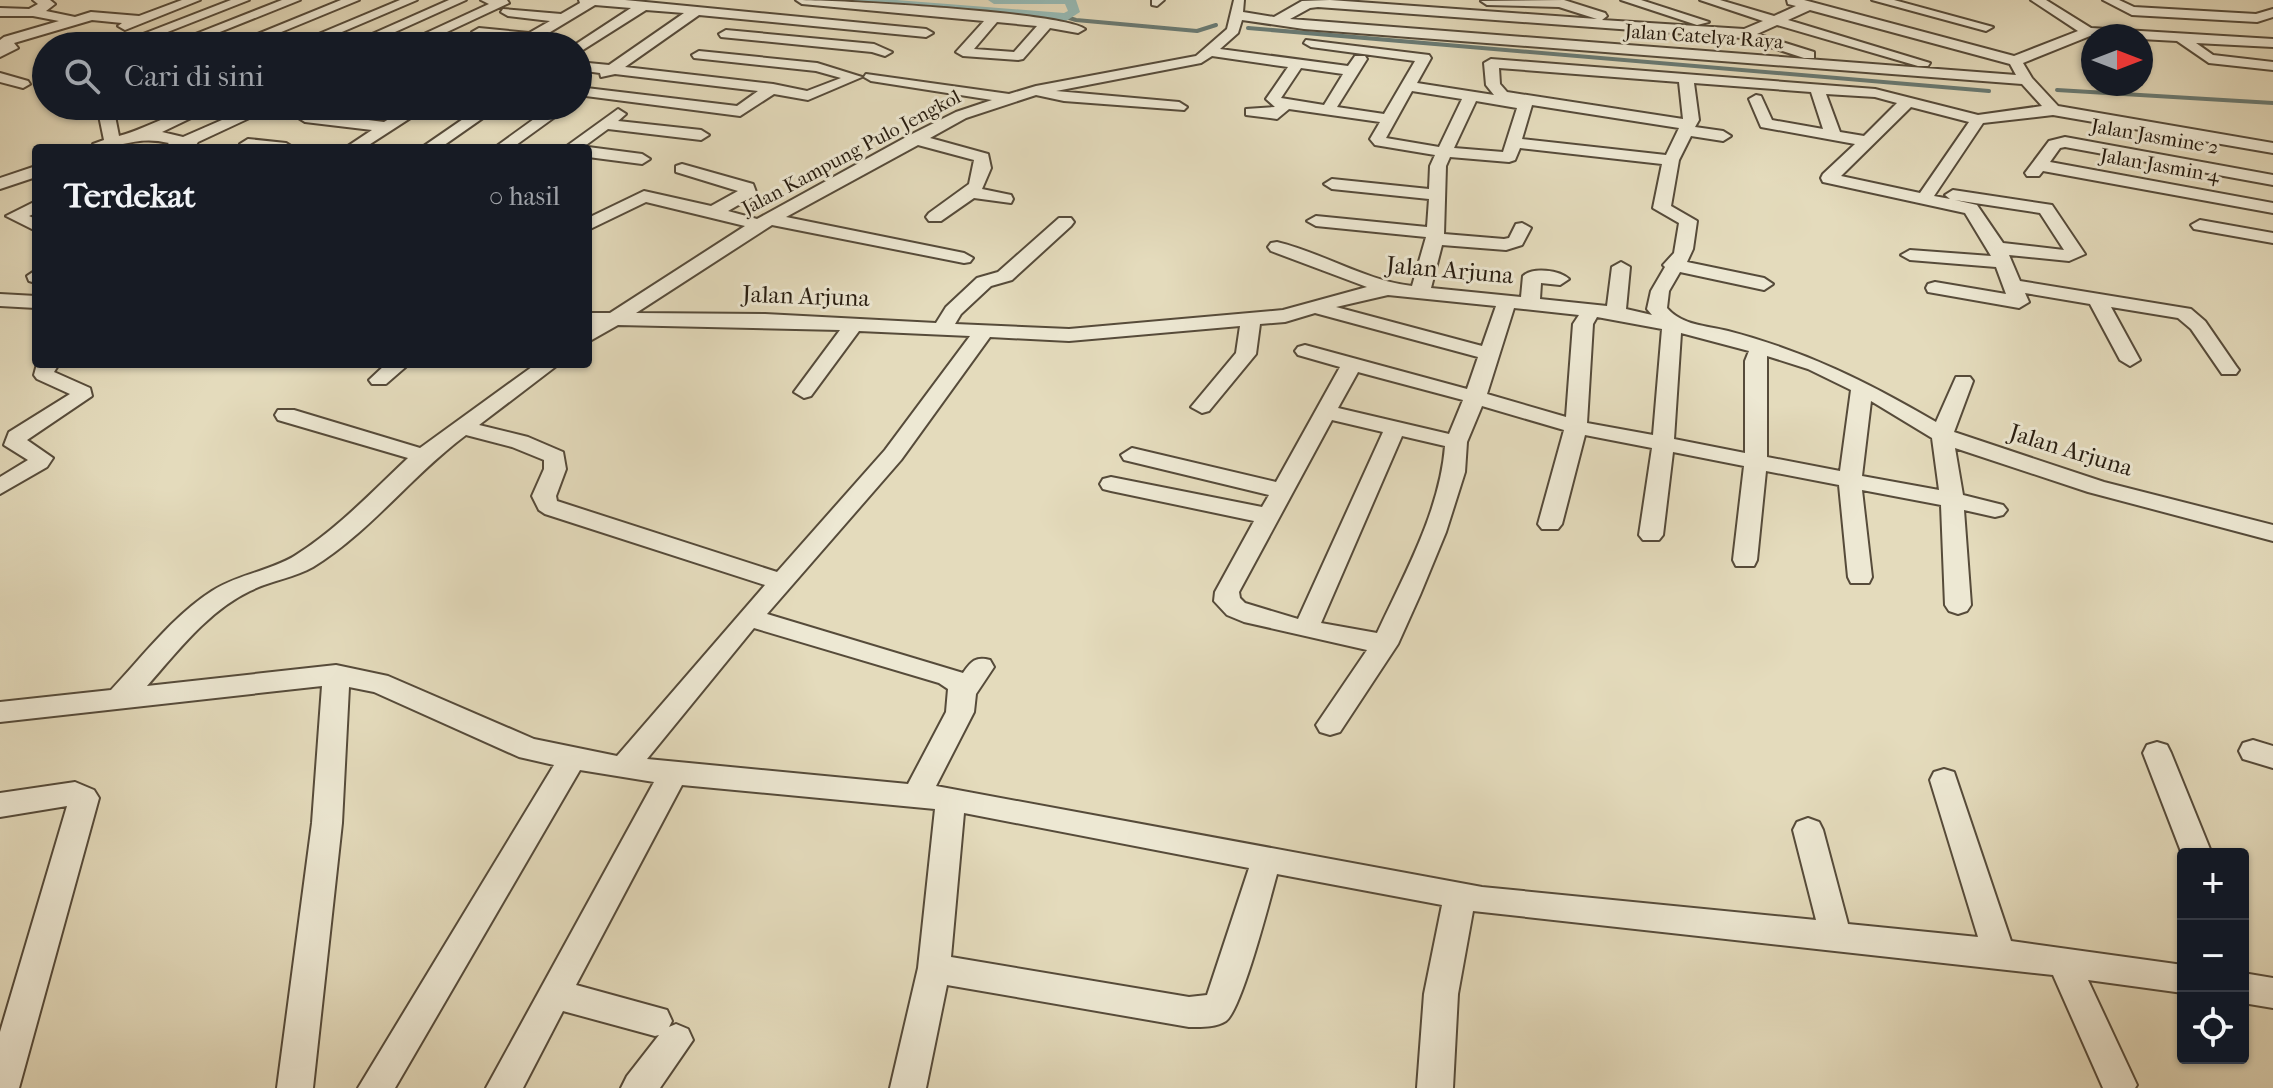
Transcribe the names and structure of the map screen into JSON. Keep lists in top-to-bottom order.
{
  "streets": {
    "street": [
      "Jalan Catelya Raya",
      "Jalan Jasmine 2",
      "Jalan Kampung Pulo Jengkol",
      "Jalan Jasmin 4",
      "Jalan Arjuna"
    ]
  },
  "crossings": [
    ["Jalan Catelya Raya", "Jalan Kampung Pulo Jengkol"],
    ["Jalan Jasmine 2", "Jalan Jasmin 4"],
    ["Jalan Kampung Pulo Jengkol", "Jalan Arjuna"]
  ],
  "north": "right",
  "page": {
    "search": "Cari di sini",
    "heading": ["Terdekat", "0 hasil"],
    "map_buttons": ["+", "−"]
  }
}
